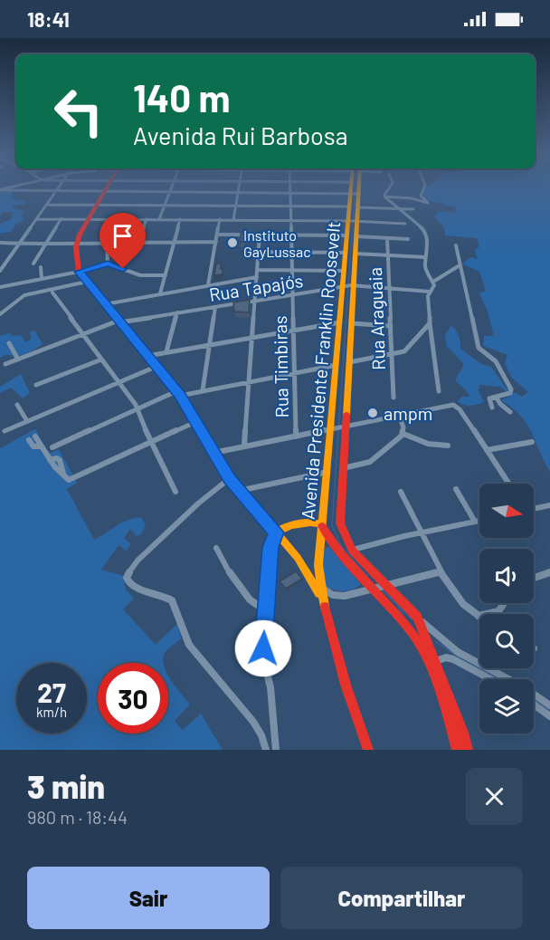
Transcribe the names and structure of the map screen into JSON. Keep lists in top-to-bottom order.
{
  "streets": {
    "main road": ["Avenida Presidente Franklin Roosevelt"],
    "street": ["Rua Tapajós", "Rua Araguaia", "Rua Timbiras"]
  },
  "crossings": [
    ["Rua Tapajós", "Rua Araguaia"],
    ["Rua Tapajós", "Rua Timbiras"],
    ["Rua Tapajós", "Avenida Presidente Franklin Roosevelt"]
  ],
  "places": ["Instituto GayLussac", "ampm"],
  "north": "right",
  "page": {
    "status": "18:41",
    "turn": ["140 m", "Avenida Rui Barbosa"],
    "speed": "27 km/h",
    "limit": "30",
    "heading": ["3 min", "980 m · 18:44"],
    "buttons": ["Sair", "Compartilhar"]
  }
}
